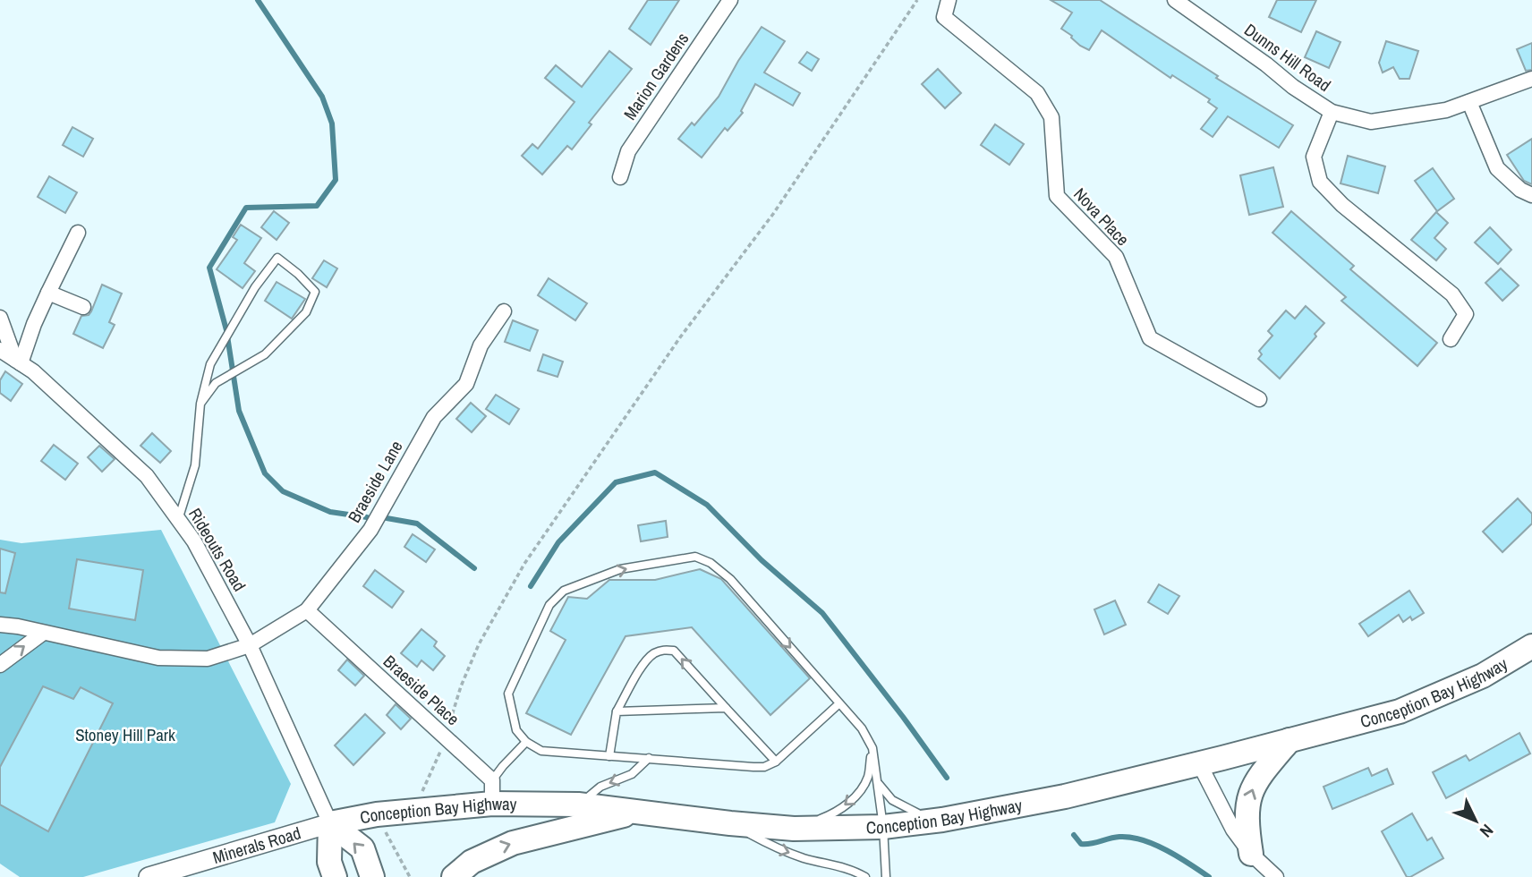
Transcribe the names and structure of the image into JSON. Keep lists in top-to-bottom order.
{
  "streets": {
    "main road": ["Conception Bay Highway"],
    "street": [
      "Dunns Hill Road",
      "Marion Gardens",
      "Nova Place",
      "Braeside Lane",
      "Rideouts Road",
      "Braeside Place",
      "Minerals Road"
    ]
  },
  "crossings": [
    ["Braeside Lane", "Rideouts Road"],
    ["Braeside Lane", "Braeside Place"],
    ["Rideouts Road", "Conception Bay Highway"],
    ["Rideouts Road", "Minerals Road"],
    ["Conception Bay Highway", "Minerals Road"]
  ],
  "parks": ["Stoney Hill Park"],
  "north": "bottom right"
}
